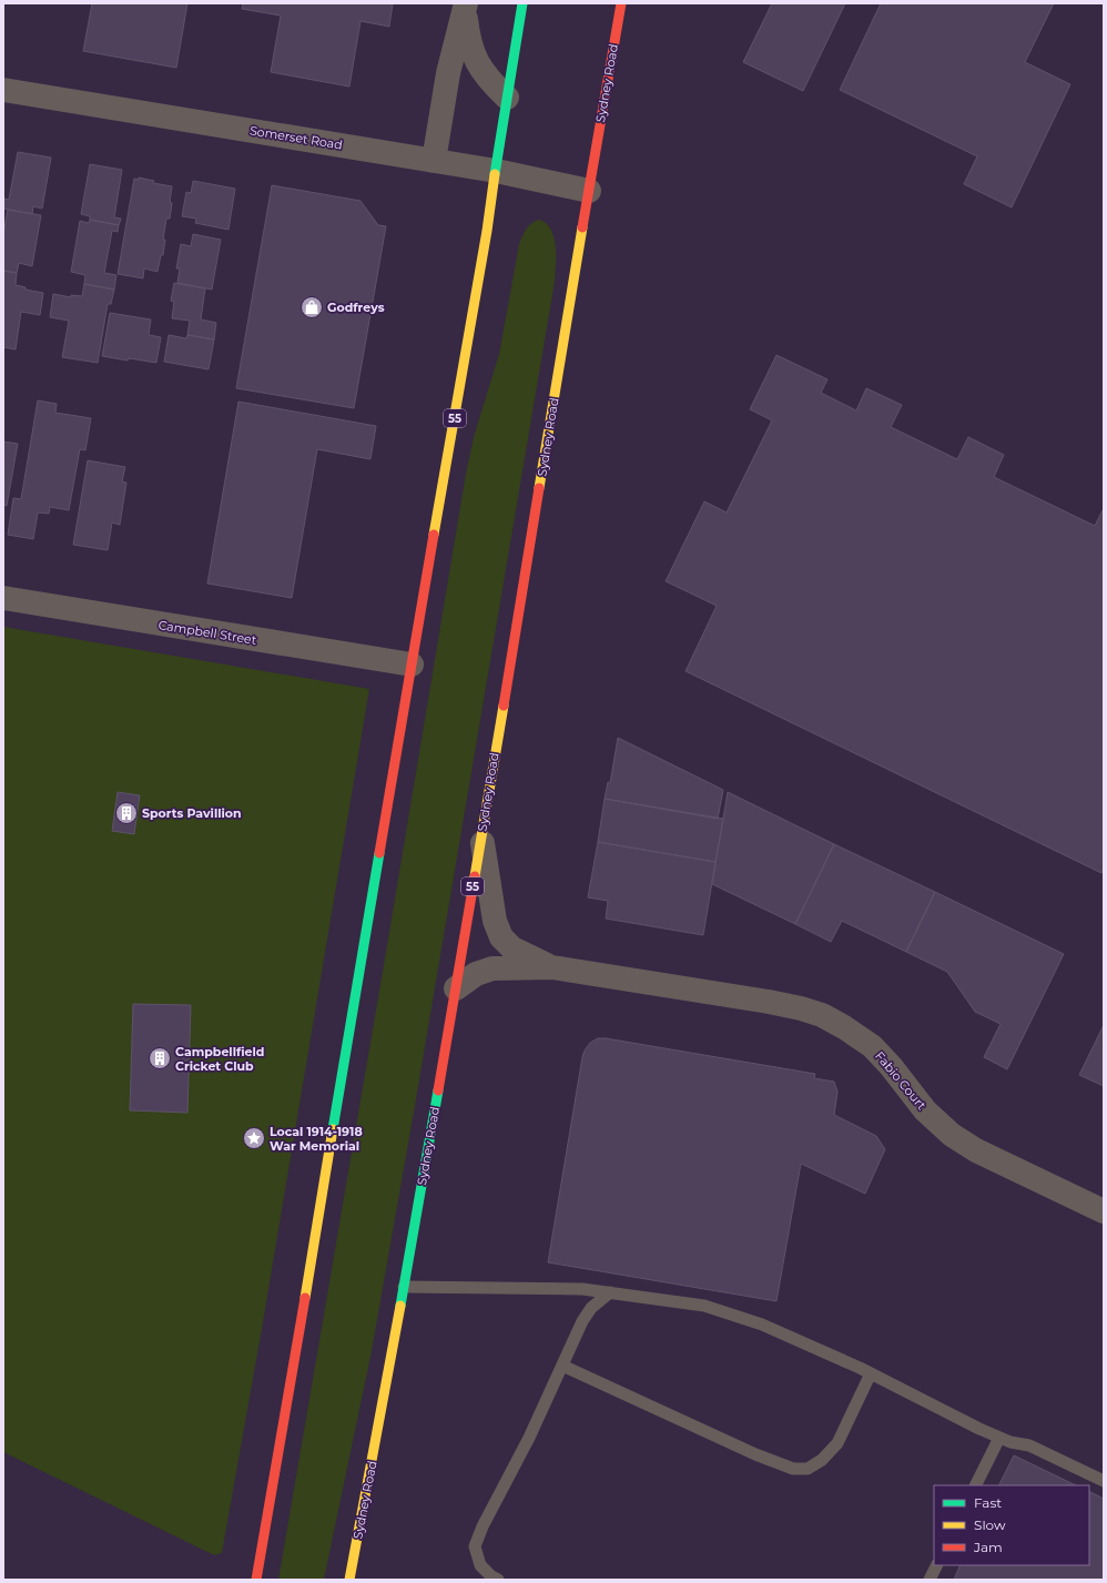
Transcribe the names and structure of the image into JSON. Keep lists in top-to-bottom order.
{
  "streets": {
    "highway": ["Sydney Road", "55"],
    "street": ["Somerset Road", "Campbell Street", "Fabio Court"]
  },
  "crossings": [
    ["Sydney Road", "Somerset Road"],
    ["Sydney Road", "Fabio Court"],
    ["Somerset Road", "55"],
    ["55", "Campbell Street"]
  ],
  "places": {
    "shop": ["Godfreys"],
    "building": ["Sports Pavillion", "Campbellfield Cricket Club"],
    "place": ["Local 1914-1918 War Memorial"]
  },
  "legend": ["Fast", "Slow", "Jam"]
}
